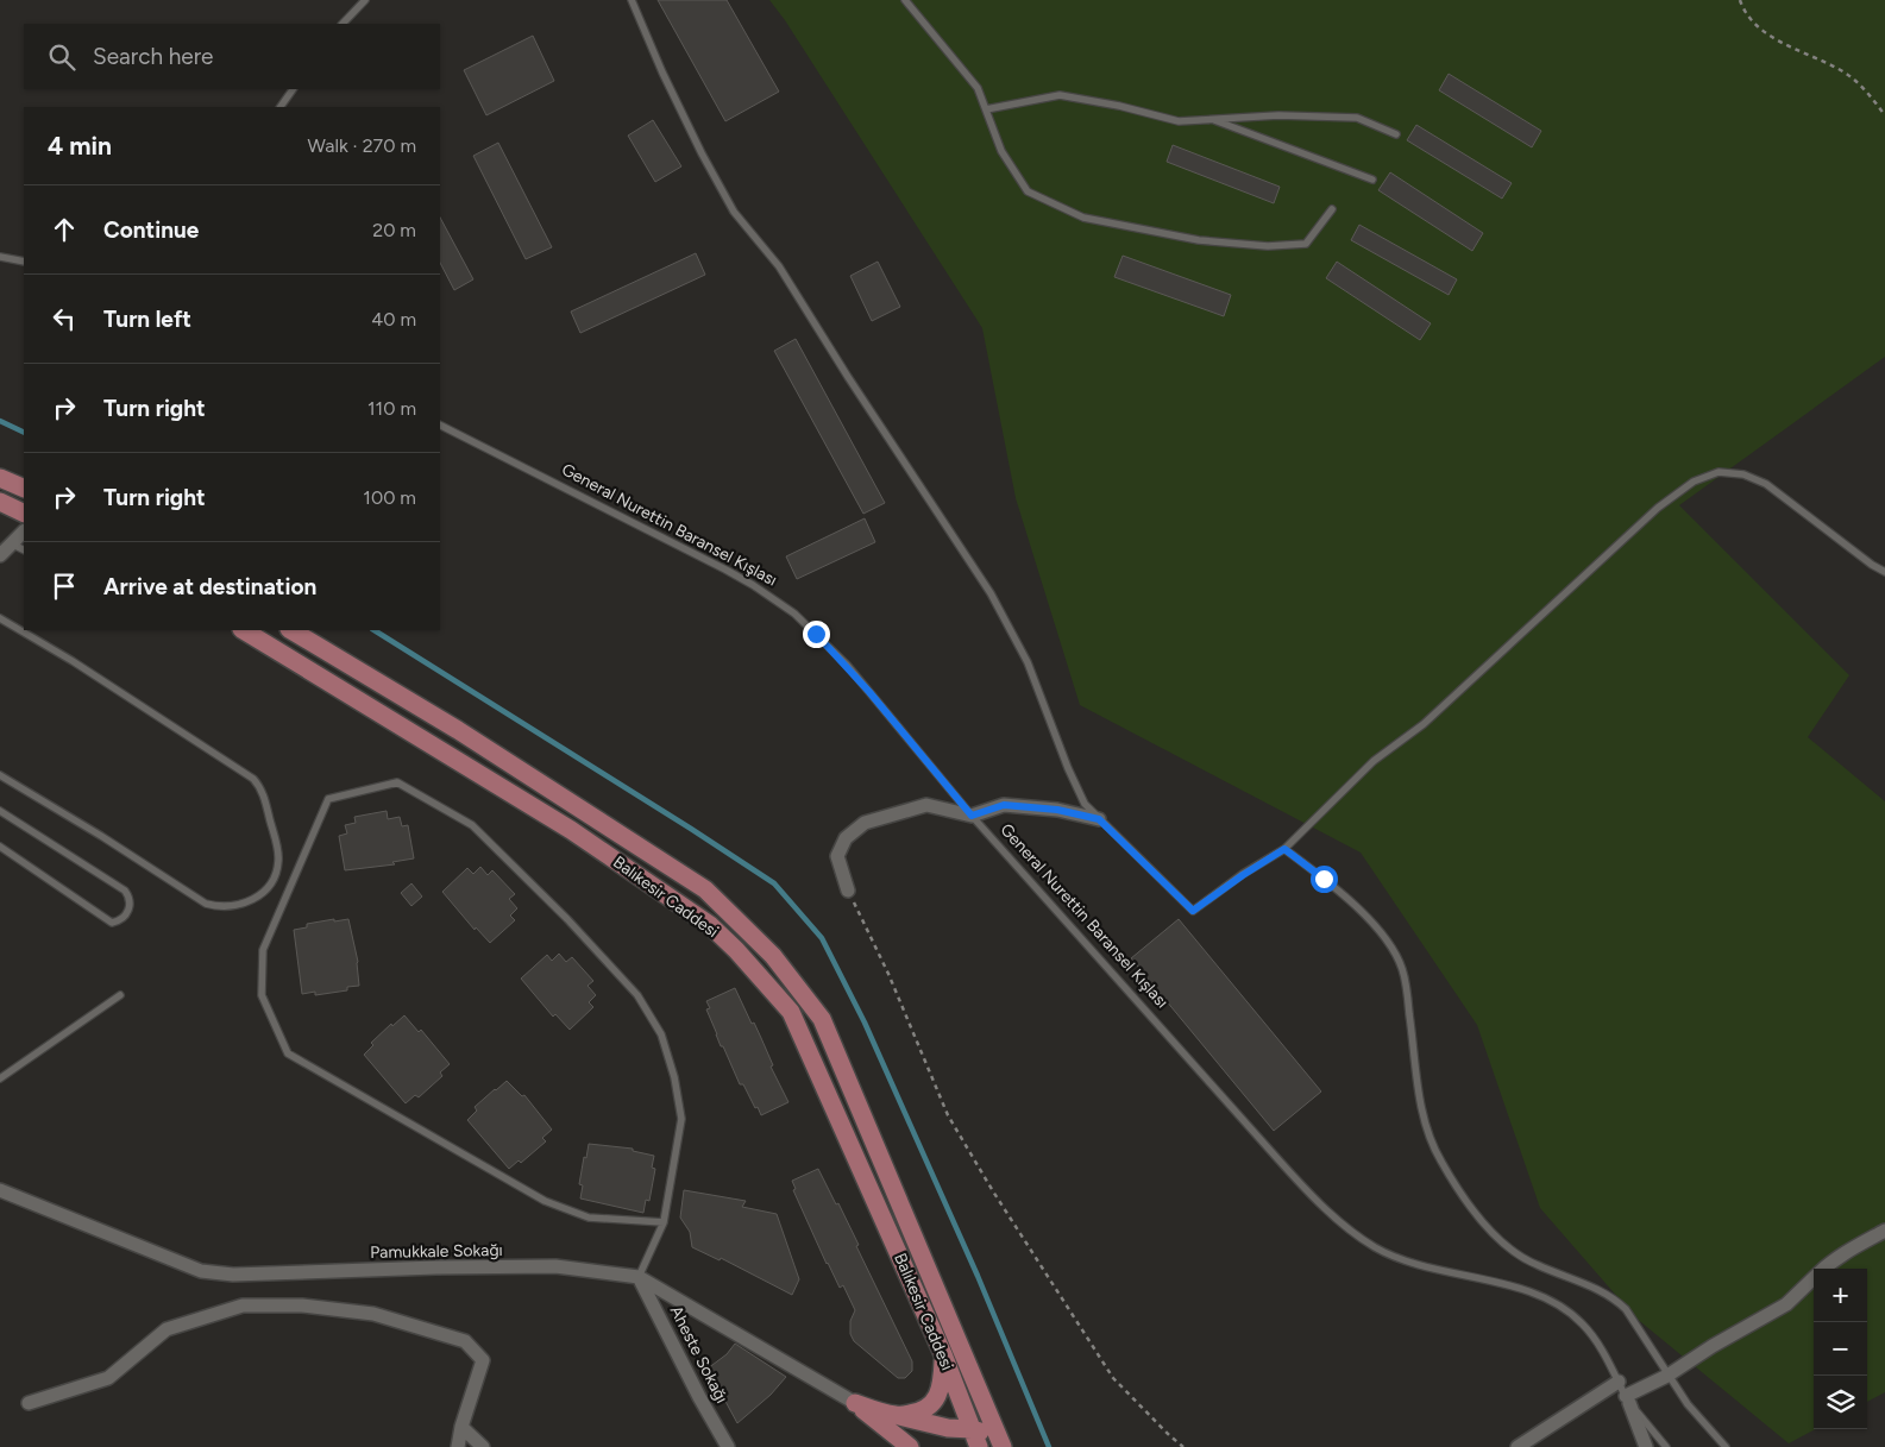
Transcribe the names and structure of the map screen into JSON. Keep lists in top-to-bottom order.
{
  "streets": {
    "main road": ["Balıkesir Caddesi"],
    "street": ["General Nurettin Baransel Kışlası", "Pamukkale Sokağı", "Aheste Sokağı"]
  },
  "crossings": [
    ["Pamukkale Sokağı", "Aheste Sokağı"]
  ],
  "page": {
    "search": "Search here",
    "heading": ["4 min", "Walk · 270 m"],
    "list": [
      ["Continue", "20 m"],
      ["Turn left", "40 m"],
      ["Turn right", "110 m"],
      ["Turn right", "100 m"],
      "Arrive at destination"
    ],
    "map_buttons": ["+", "−"]
  }
}
